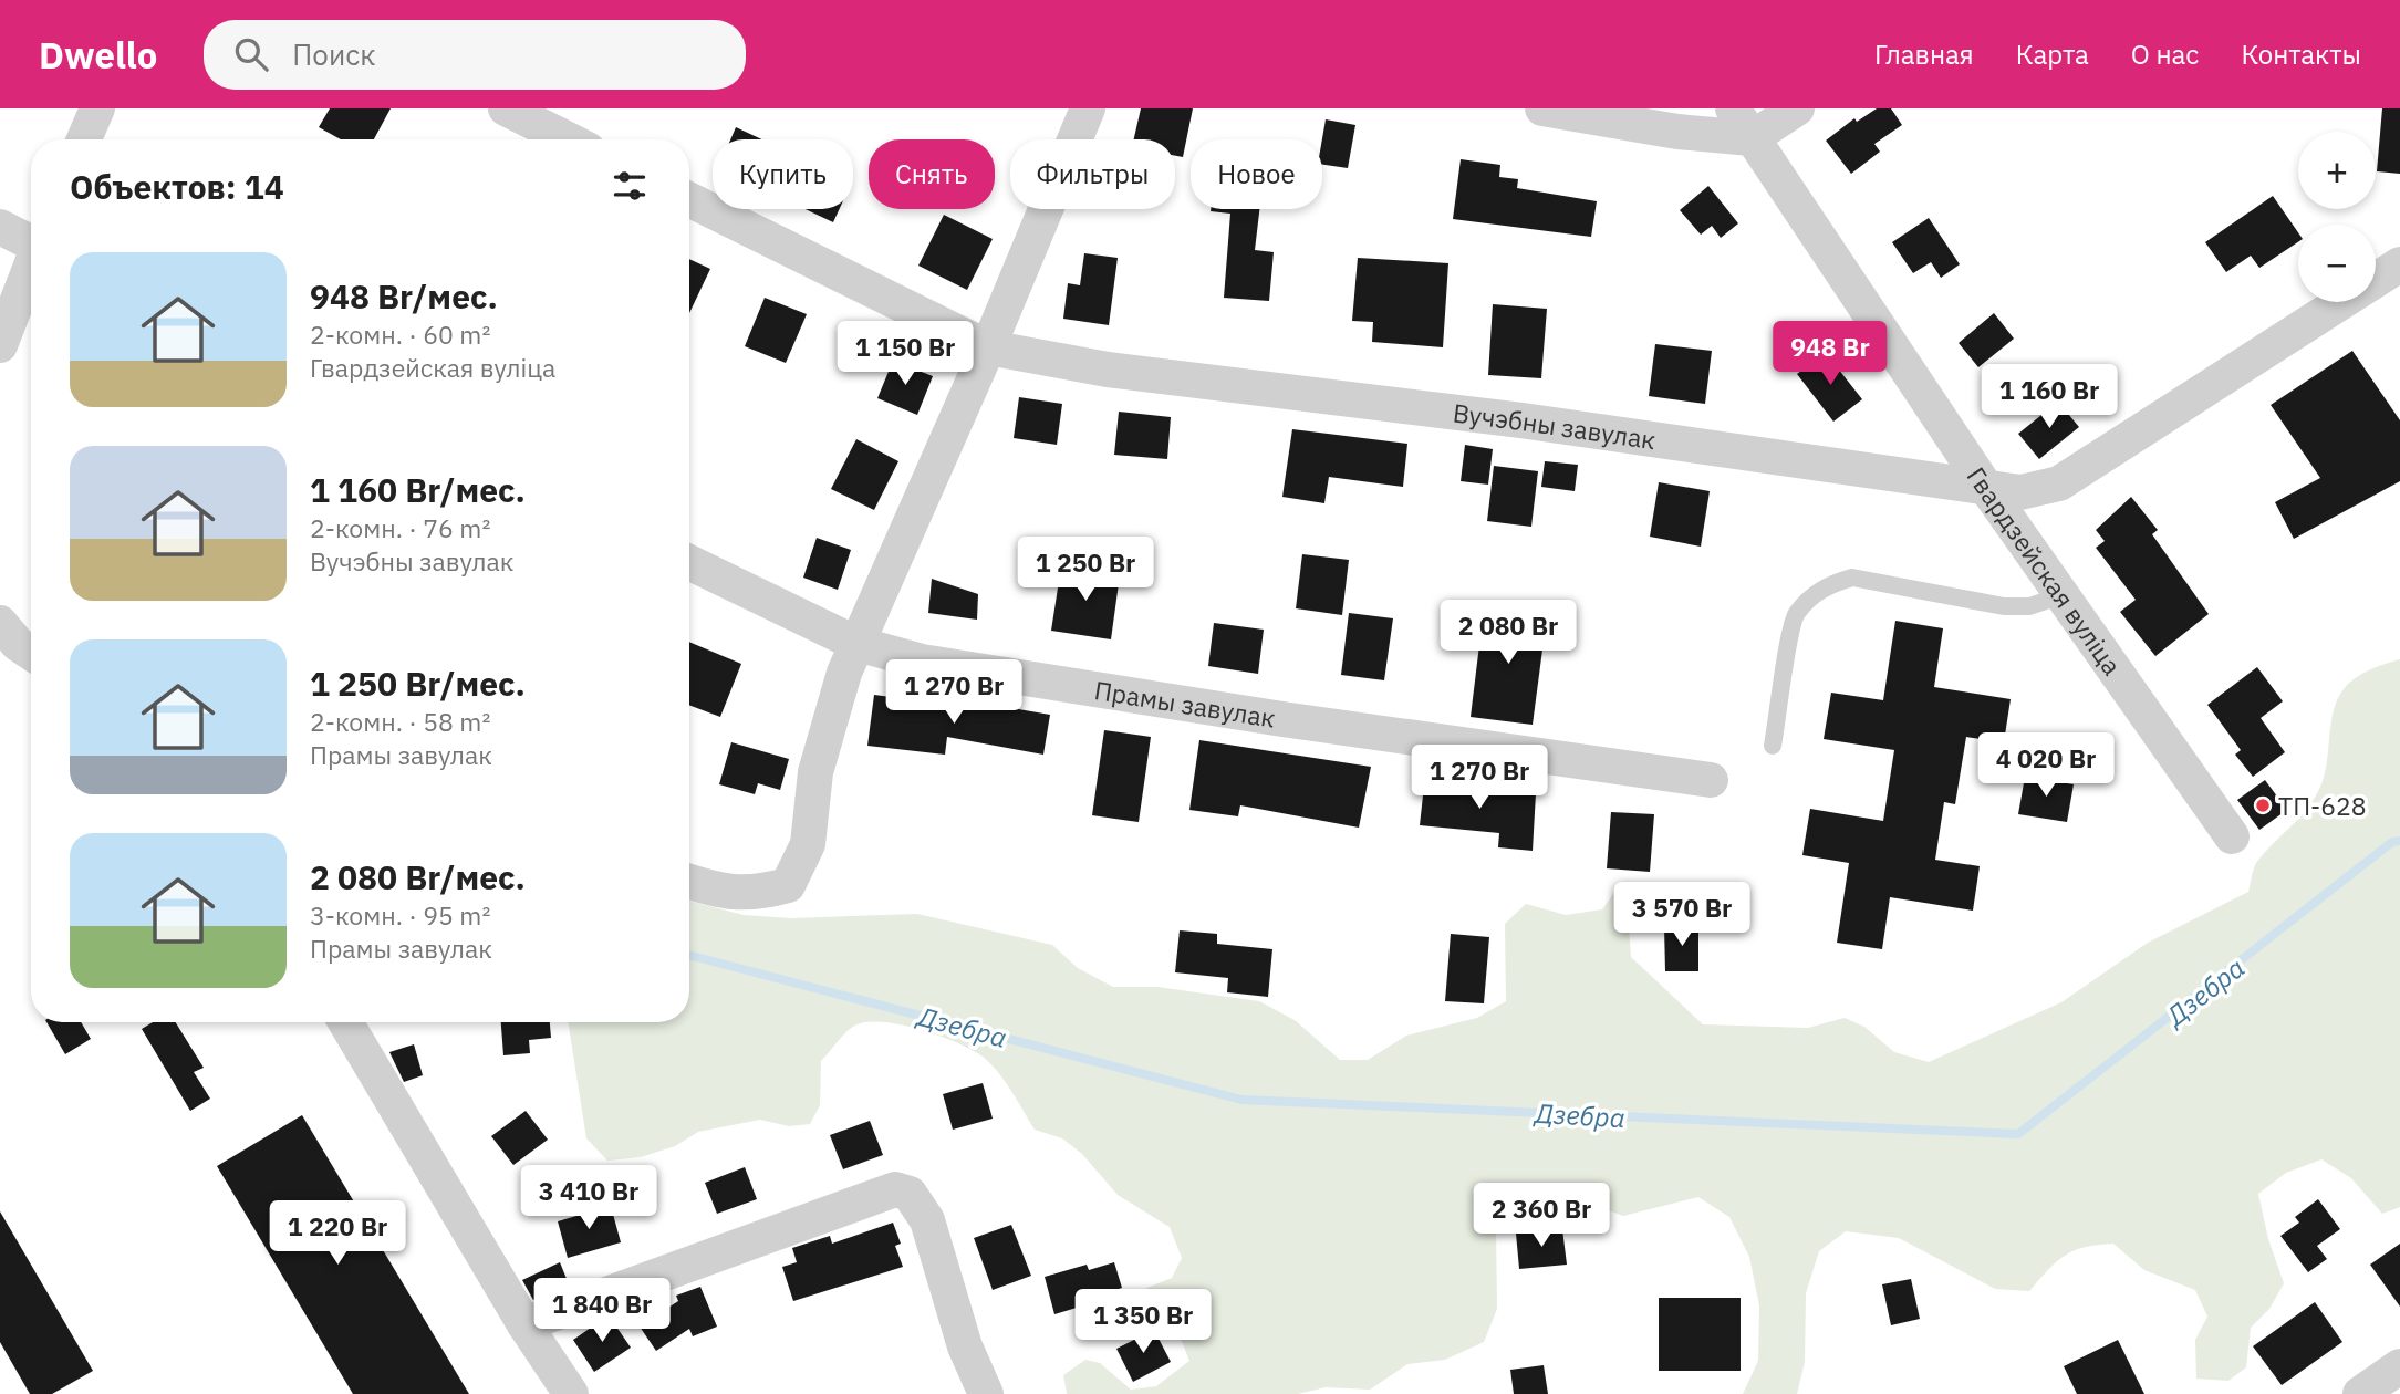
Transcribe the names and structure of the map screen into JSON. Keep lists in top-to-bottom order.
{
  "streets": {
    "street": ["Вучэбны завулак", "Гвардзейская вуліца", "Прамы завулак"]
  },
  "crossings": [
    ["Вучэбны завулак", "Гвардзейская вуліца"]
  ],
  "water": ["Дзебра"],
  "places": ["ТП-628"],
  "page": {
    "header": "Dwello",
    "search": "Поиск",
    "nav": [
      "Главная",
      "Карта",
      "О нас",
      "Контакты"
    ],
    "map_buttons": ["+", "−"],
    "chip": [
      "Купить",
      "Снять",
      "Фильтры",
      "Новое"
    ],
    "heading": "Объектов: 14",
    "list": [
      {
        "name": "948 Br/мес.",
        "note": "2-комн. · 60 m² · Гвардзейская вуліца"
      },
      {
        "name": "1 160 Br/мес.",
        "note": "2-комн. · 76 m² · Вучэбны завулак"
      },
      {
        "name": "1 250 Br/мес.",
        "note": "2-комн. · 58 m² · Прамы завулак"
      },
      {
        "name": "2 080 Br/мес.",
        "note": "3-комн. · 95 m² · Прамы завулак"
      }
    ],
    "price": [
      "1 150 Br",
      "948 Br",
      "1 160 Br",
      "1 250 Br",
      "2 080 Br",
      "1 270 Br",
      "4 020 Br",
      "1 270 Br",
      "3 570 Br",
      "3 410 Br",
      "2 360 Br",
      "1 220 Br",
      "1 840 Br",
      "1 350 Br"
    ]
  }
}
